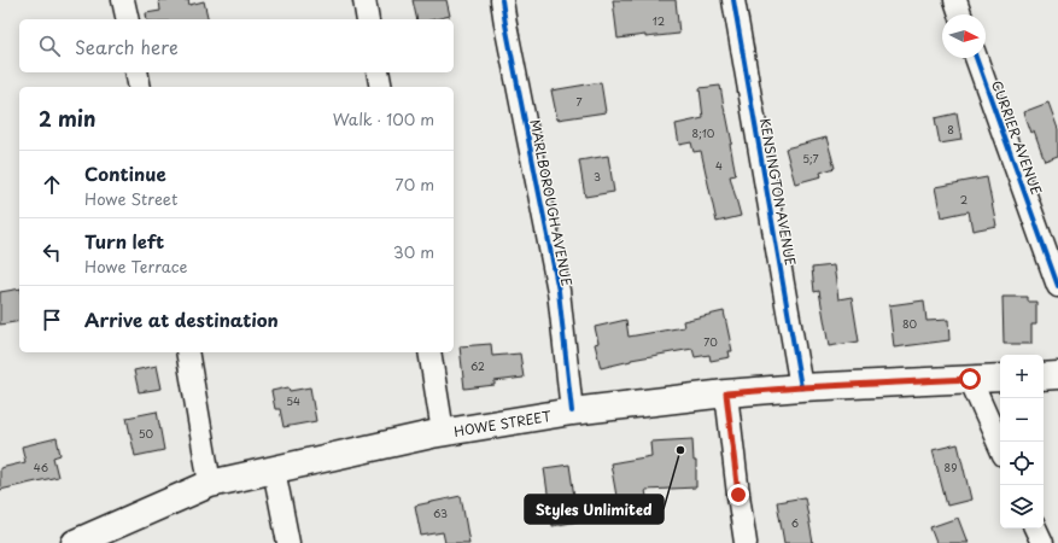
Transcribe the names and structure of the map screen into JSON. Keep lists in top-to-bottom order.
{
  "streets": {
    "main road": ["HOWE STREET"],
    "street": ["CURRIER AVENUE", "KENSINGTON AVENUE", "MARLBOROUGH AVENUE"]
  },
  "crossings": [
    ["KENSINGTON AVENUE", "HOWE STREET"],
    ["MARLBOROUGH AVENUE", "HOWE STREET"]
  ],
  "places": ["Styles Unlimited"],
  "house_numbers": [
    "12",
    "7",
    "8",
    "8;10",
    "5;7",
    "4",
    "3",
    "2",
    "80",
    "70",
    "62",
    "54",
    "50",
    "46",
    "89",
    "63",
    "6"
  ],
  "north": "right",
  "page": {
    "search": "Search here",
    "heading": ["2 min", "Walk · 100 m"],
    "list": [
      ["Continue", "Howe Street", "70 m"],
      ["Turn left", "Howe Terrace", "30 m"],
      "Arrive at destination"
    ],
    "map_buttons": ["+", "−"]
  }
}
